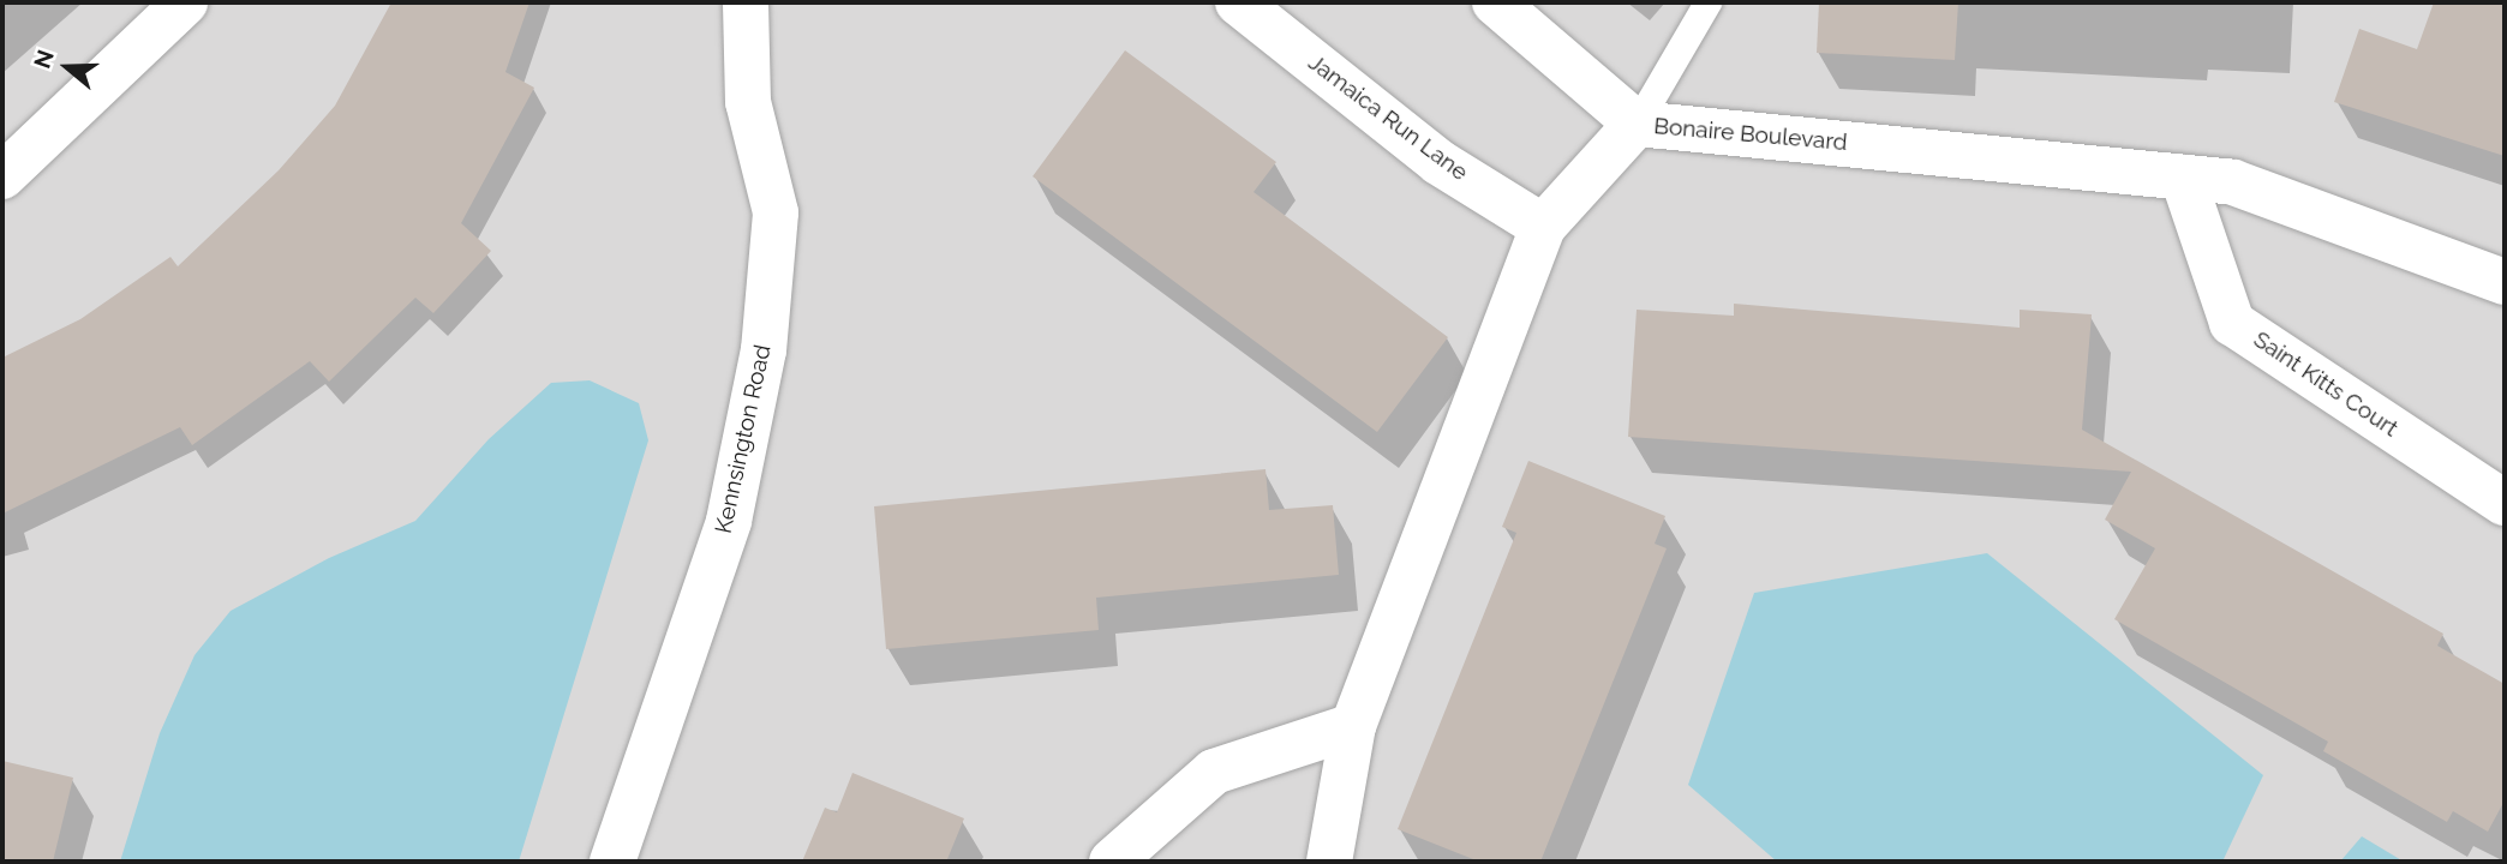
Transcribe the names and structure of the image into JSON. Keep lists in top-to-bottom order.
{
  "streets": {
    "street": [
      "Jamaica Run Lane",
      "Bonaire Boulevard",
      "Saint Kitts Court",
      "Kennsington Road"
    ]
  },
  "crossings": [
    ["Jamaica Run Lane", "Bonaire Boulevard"],
    ["Bonaire Boulevard", "Saint Kitts Court"]
  ],
  "north": "left"
}
